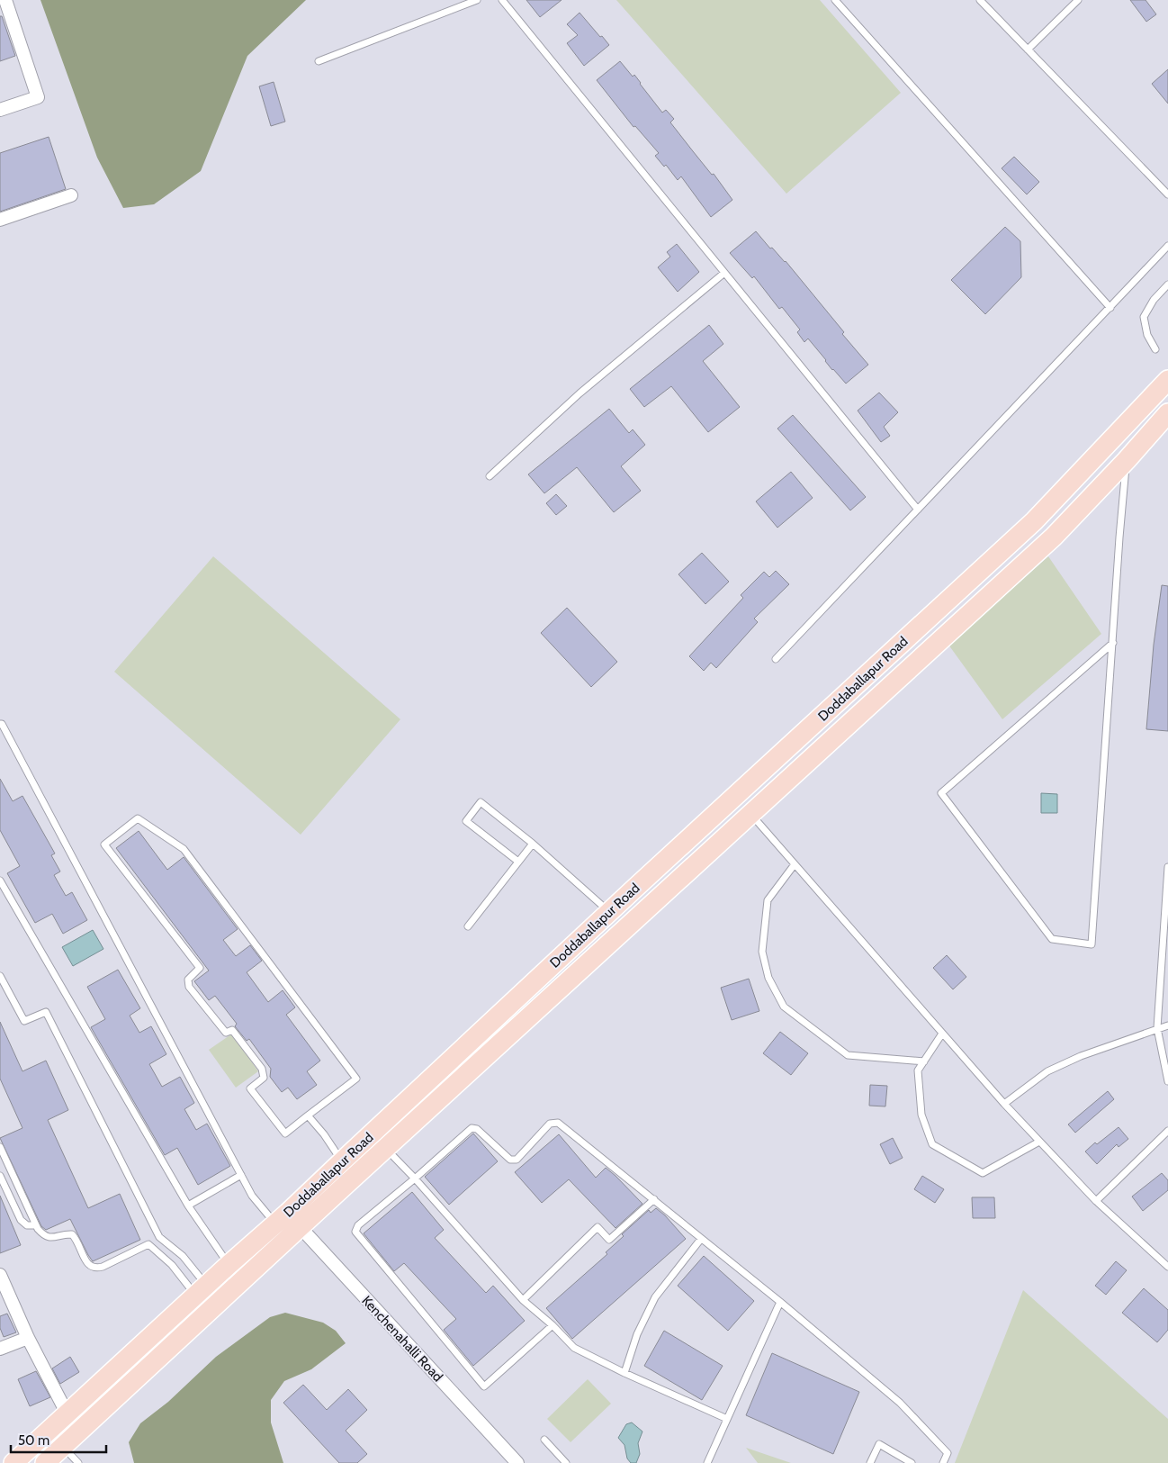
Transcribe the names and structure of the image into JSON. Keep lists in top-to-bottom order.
{
  "streets": {
    "main road": ["Doddaballapur Road"],
    "street": ["Kenchenahalli Road"]
  },
  "crossings": [
    ["Doddaballapur Road", "Kenchenahalli Road"]
  ],
  "scale_bar": "50 m"
}
